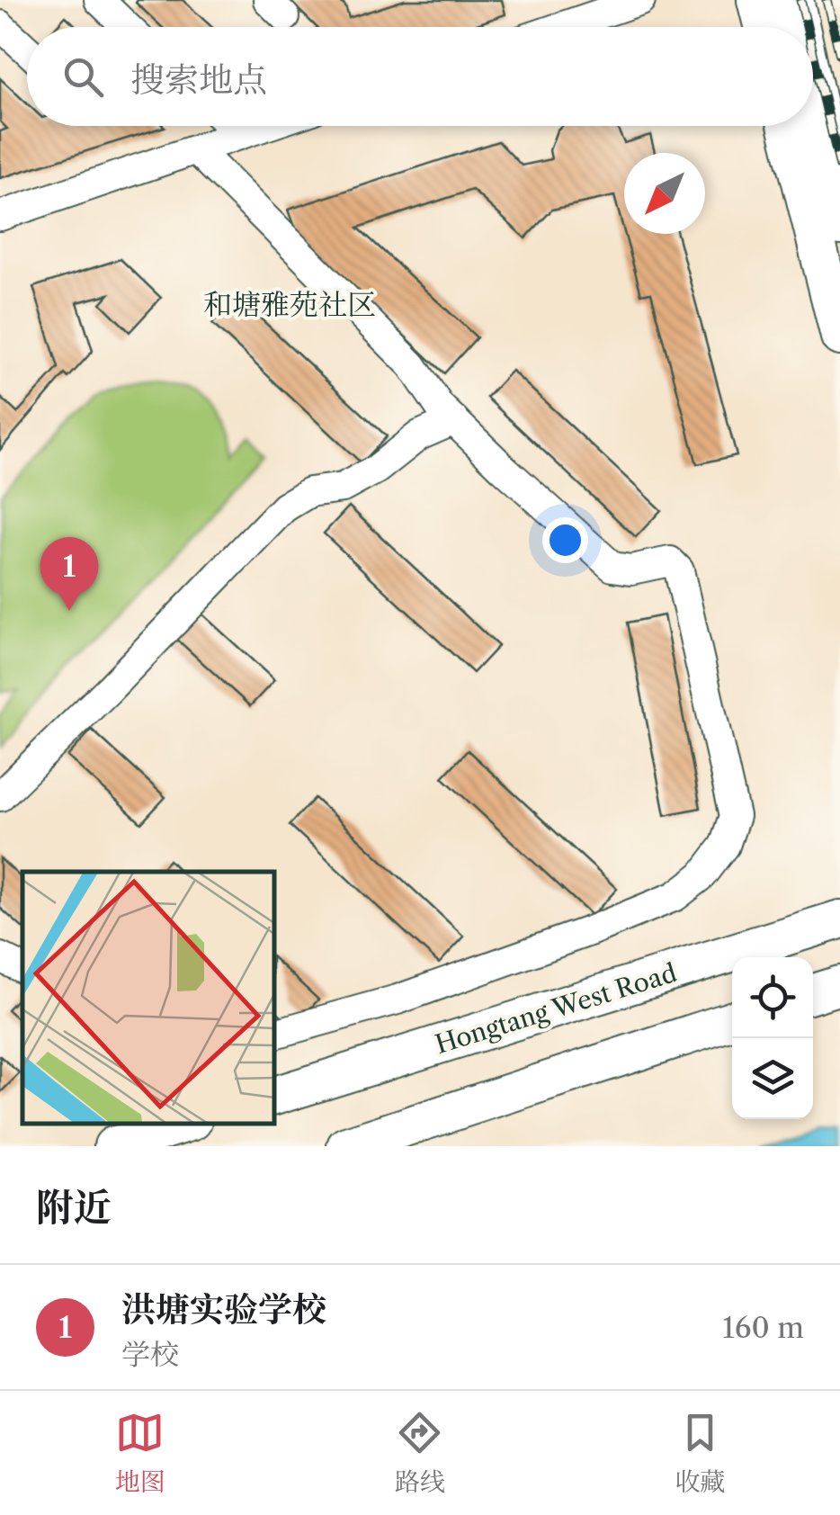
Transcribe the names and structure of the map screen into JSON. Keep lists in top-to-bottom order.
{
  "streets": {
    "main road": ["Hongtang West Road"]
  },
  "districts": ["和塘雅苑社区"],
  "north": "bottom left",
  "page": {
    "search": "搜索地点",
    "pins": "1",
    "heading": "附近",
    "list": [
      {
        "mark": "1",
        "name": "洪塘实验学校",
        "note": "学校",
        "value": "160 m"
      }
    ],
    "nav": ["地图", "路线", "收藏"]
  }
}
